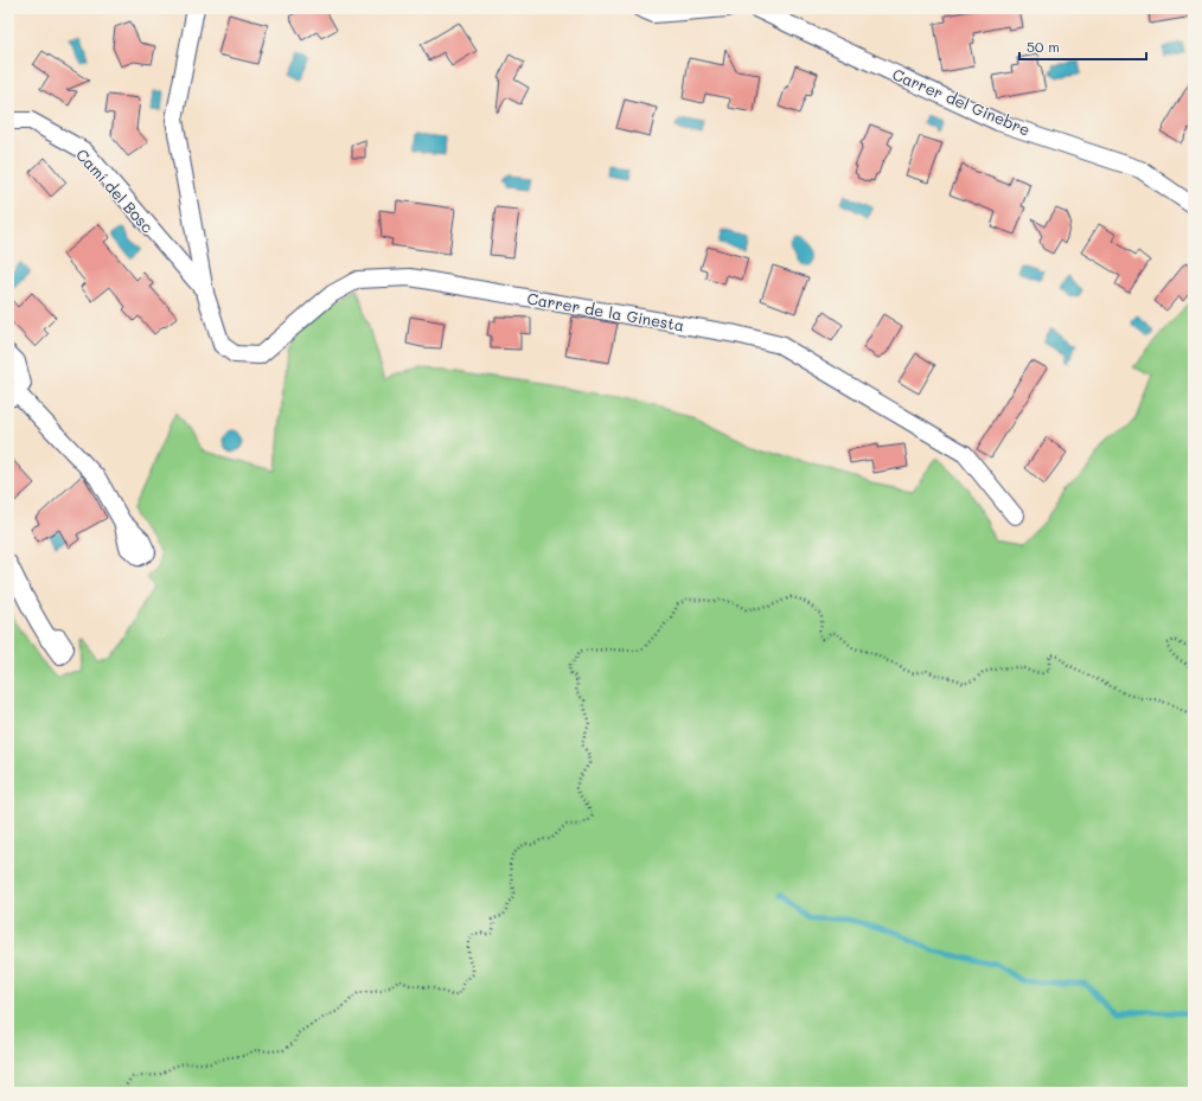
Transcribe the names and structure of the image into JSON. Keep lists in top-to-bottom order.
{
  "streets": {
    "street": ["Carrer del Ginebre", "Camí del Bosc", "Carrer de la Ginesta"]
  },
  "crossings": [
    ["Camí del Bosc", "Carrer de la Ginesta"]
  ],
  "scale_bar": "50 m"
}
